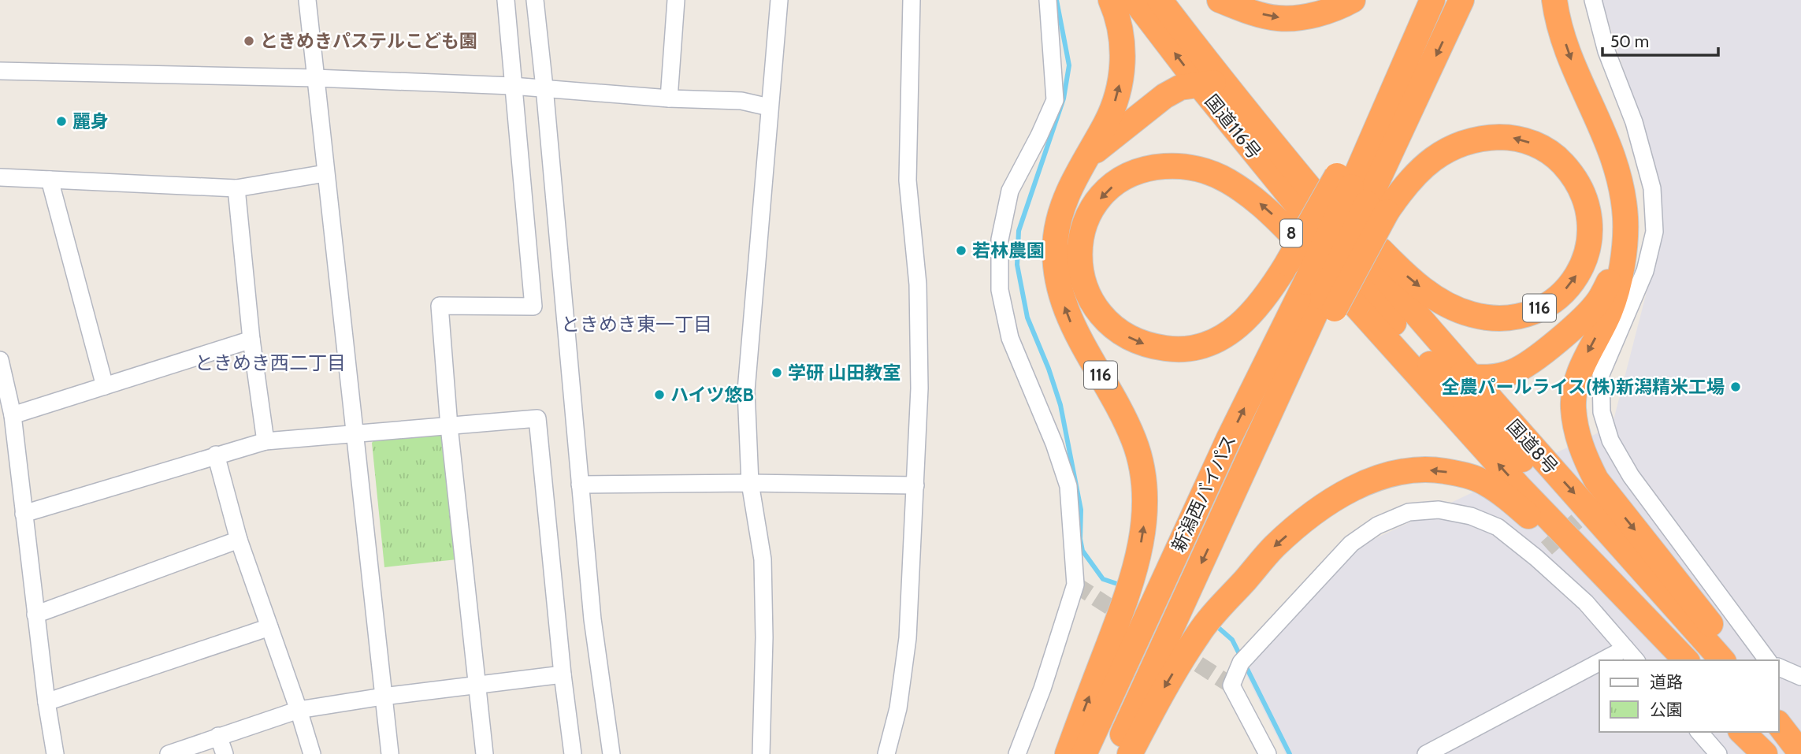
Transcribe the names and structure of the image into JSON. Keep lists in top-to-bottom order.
{
  "streets": {
    "highway": [
      "国道116号",
      "8",
      "116",
      "国道8号",
      "新潟西バイパス"
    ]
  },
  "crossings": [
    ["国道116号", "8"],
    ["国道116号", "116"],
    ["国道116号", "国道8号"],
    ["国道116号", "新潟西バイパス"],
    ["8", "116"],
    ["8", "国道8号"],
    ["8", "新潟西バイパス"],
    ["116", "新潟西バイパス"],
    ["国道8号", "新潟西バイパス"]
  ],
  "districts": ["ときめき東一丁目", "ときめき西二丁目"],
  "places": [
    "ときめきパステルこども園",
    "麗身",
    "若林農園",
    "学研 山田教室",
    "全農パールライス(株)新潟精米工場",
    "ハイツ悠B"
  ],
  "legend": ["道路", "公園"],
  "scale_bar": "50 m"
}
